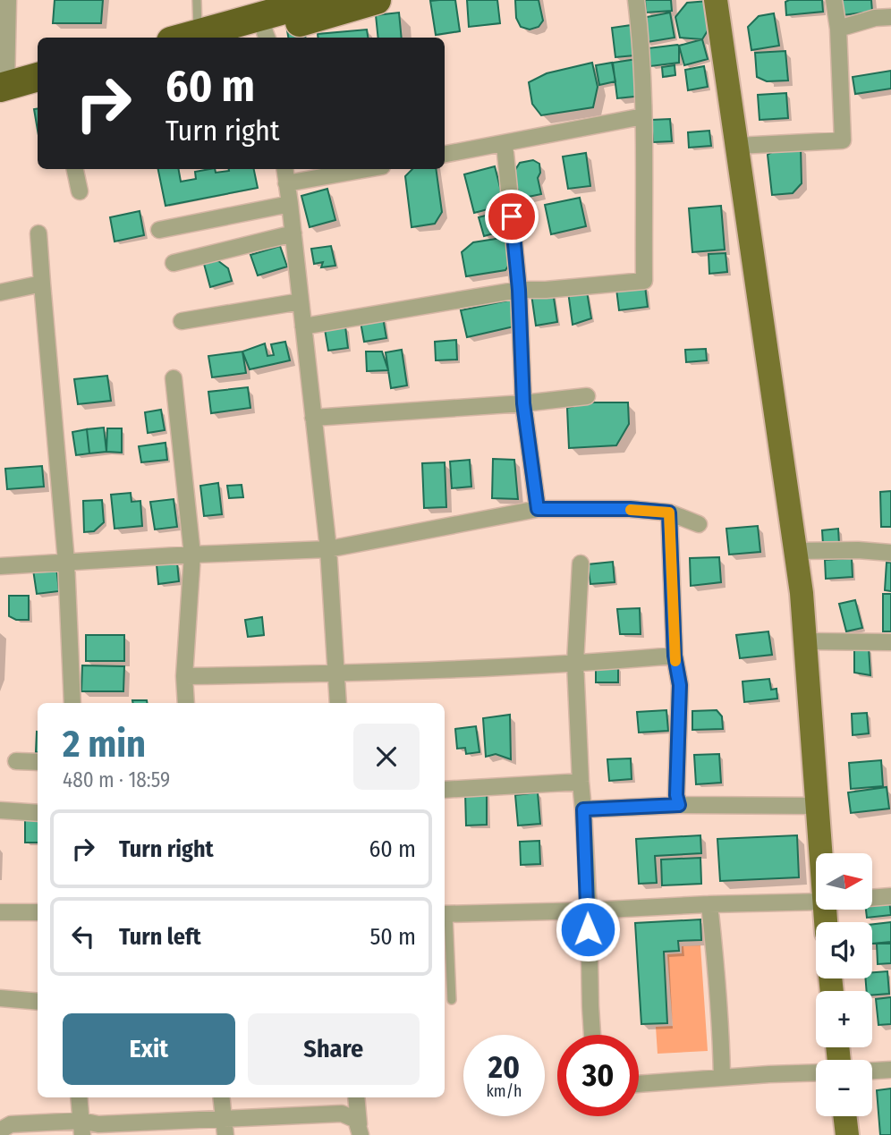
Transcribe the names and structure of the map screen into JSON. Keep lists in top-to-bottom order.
{
  "north": "right",
  "page": {
    "turn": ["60 m", "Turn right"],
    "heading": ["2 min", "480 m · 18:59"],
    "list": [
      {
        "name": "Turn right",
        "value": "60 m"
      },
      {
        "name": "Turn left",
        "value": "50 m"
      }
    ],
    "map_buttons": ["+", "−"],
    "buttons": ["Exit", "Share"],
    "speed": "20 km/h",
    "limit": "30"
  }
}
